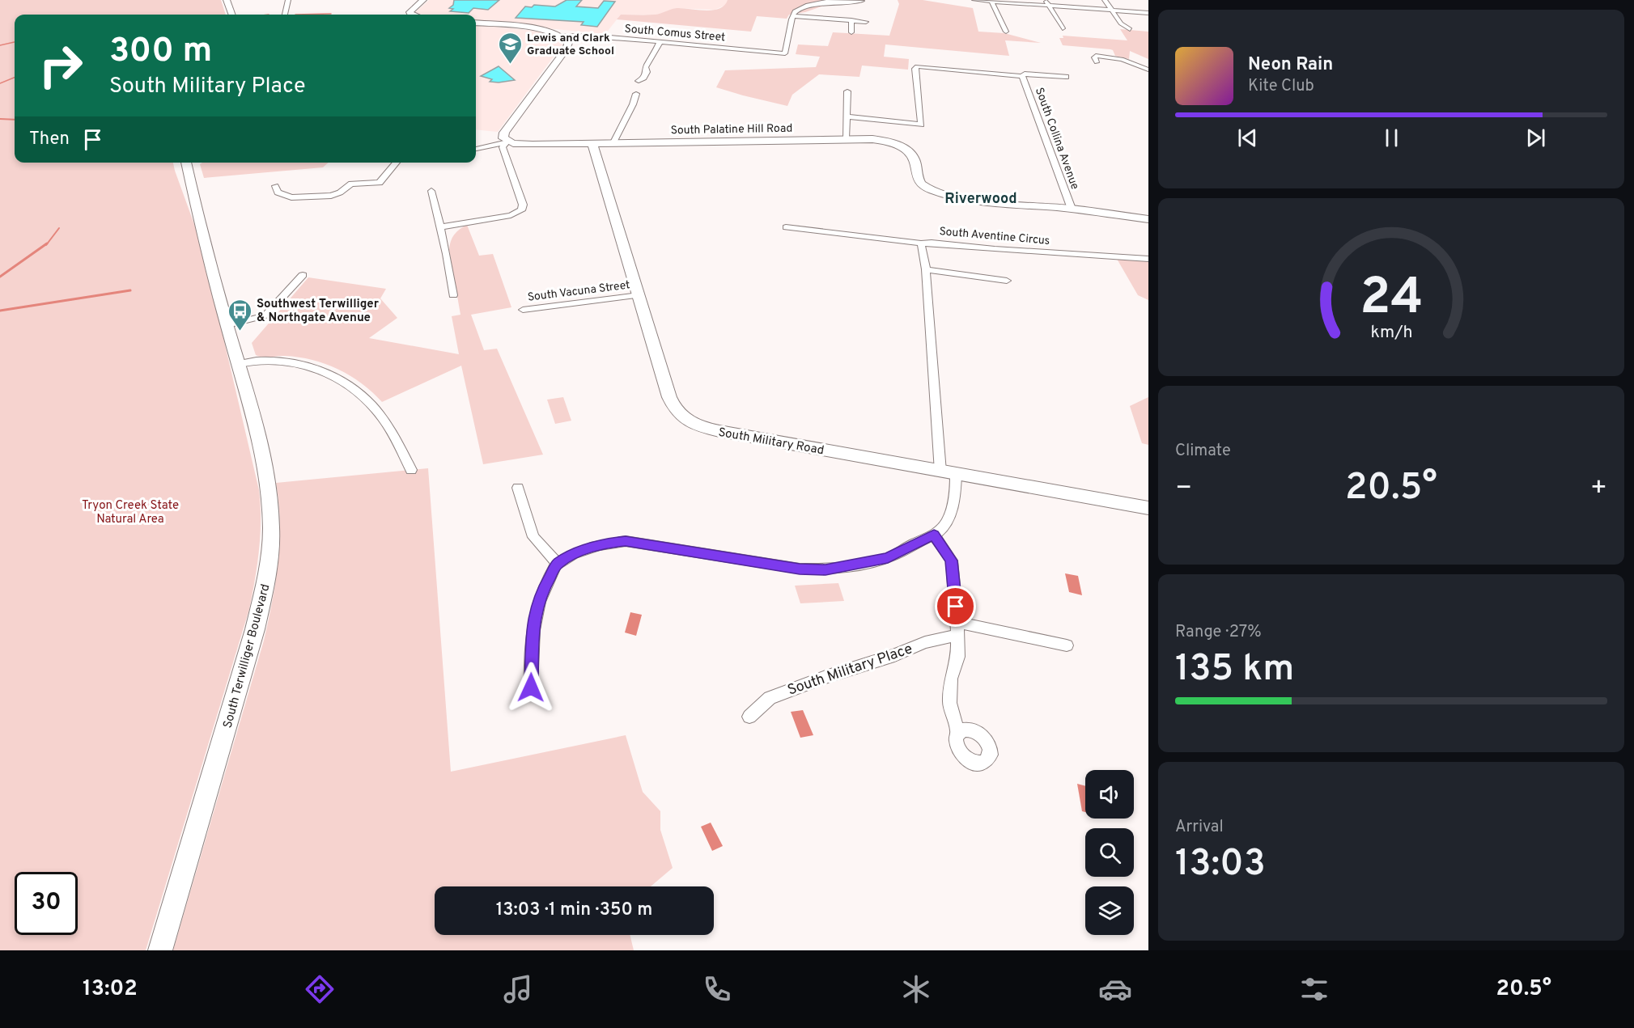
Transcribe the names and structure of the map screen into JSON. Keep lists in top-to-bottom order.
{
  "streets": {
    "street": [
      "South Comus Street",
      "South Palatine Hill Road",
      "South Collina Avenue",
      "South Aventine Circus",
      "South Vacuna Street",
      "South Military Road",
      "South Terwilliger Boulevard",
      "South Military Place"
    ]
  },
  "crossings": [
    ["South Palatine Hill Road", "South Collina Avenue"],
    ["South Palatine Hill Road", "South Military Road"],
    ["South Vacuna Street", "South Military Road"]
  ],
  "districts": ["Riverwood"],
  "parks": ["Tryon Creek State Natural Area"],
  "places": {
    "school or university": ["Lewis and Clark Graduate School"],
    "bus stop": ["Southwest Terwilliger & Northgate Avenue"]
  },
  "page": {
    "turn": ["300 m", "South Military Place"],
    "song": ["Neon Rain", "Kite Club"],
    "then": "Then",
    "tile": [
      "Climate",
      ["Range · 27%", "135 km"],
      ["Arrival", "13:03"]
    ],
    "heat": ["−", "20.5°", "+"],
    "limit": "30",
    "trip": "13:03 · 1 min · 350 m",
    "tabs": ["13:02", "20.5°"],
    "gauge": ["24", "km/h"]
  }
}
